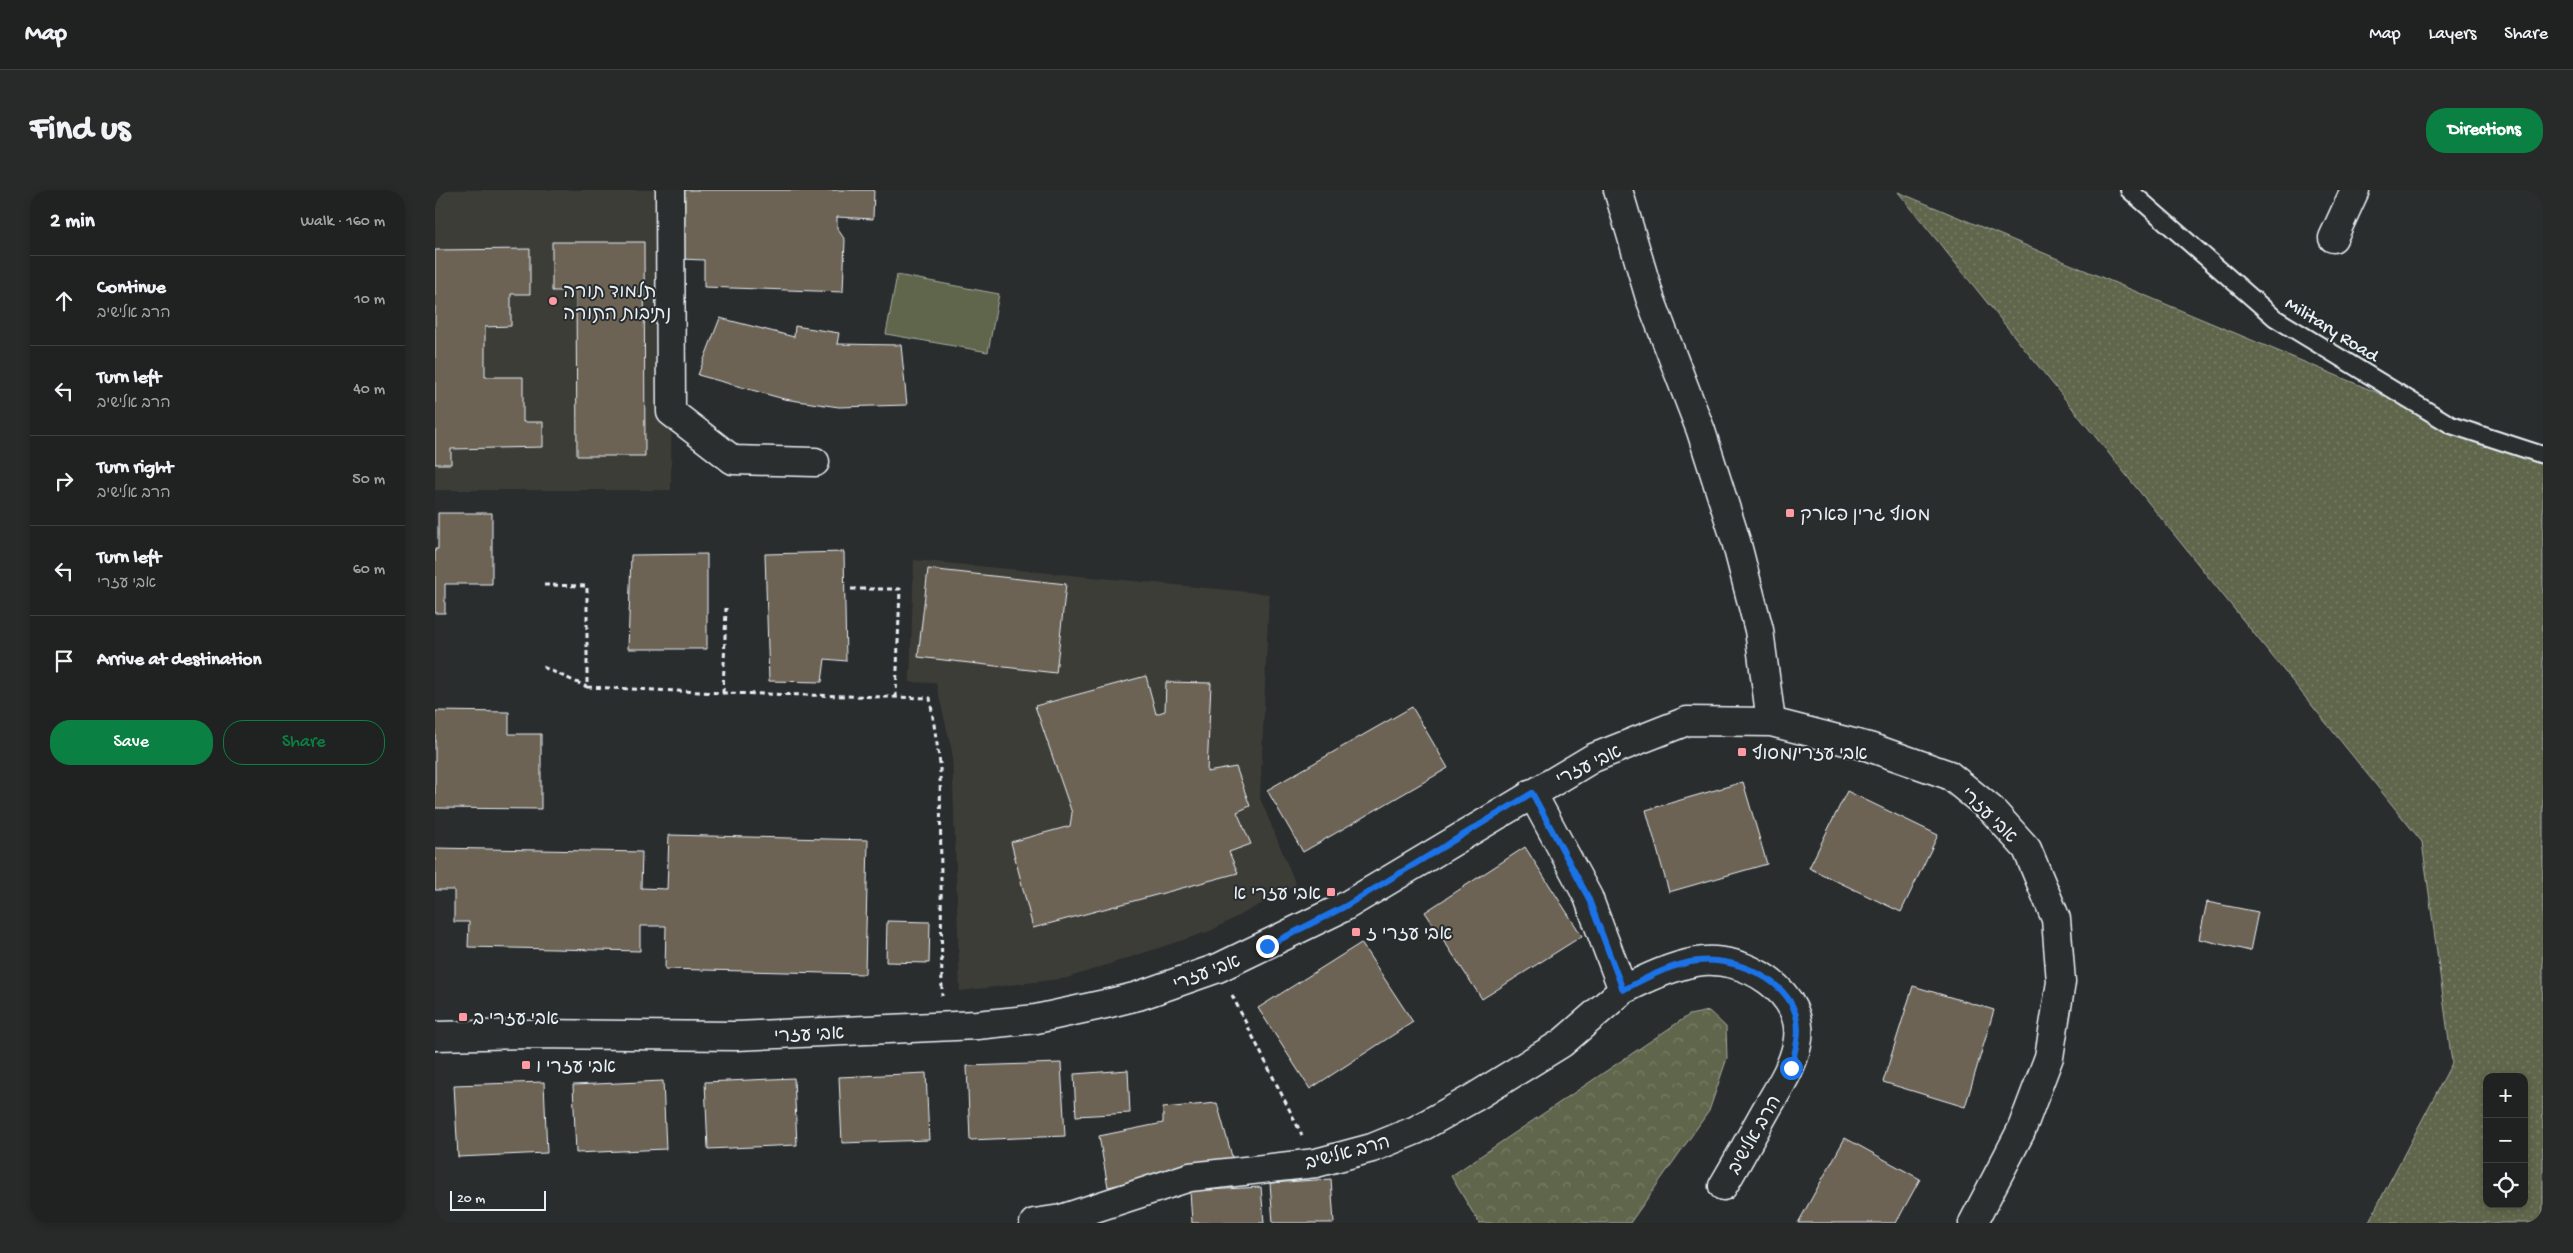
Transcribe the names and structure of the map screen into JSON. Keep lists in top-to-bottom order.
{
  "streets": {
    "street": ["אבי עזרי", "הרב אלישיב"],
    "lane": ["Military Road"]
  },
  "places": {
    "other": ["תלמוד תורה נתיבות התורה"],
    "transit": [
      "מסוף גרין פארק",
      "אבי עזרי/מסוף",
      "אבי עזרי א",
      "אבי עזרי ז",
      "אבי עזרי ב",
      "אבי עזרי ו"
    ]
  },
  "scale_bar": "20 m",
  "page": {
    "header": "Map",
    "nav": ["Map", "Layers", "Share"],
    "buttons": [
      "Directions",
      ["Save", "Share"]
    ],
    "title": "Find us",
    "heading": ["2 min", "Walk · 160 m"],
    "list": [
      ["Continue", "הרב אלישיב", "10 m"],
      ["Turn left", "הרב אלישיב", "40 m"],
      ["Turn right", "הרב אלישיב", "50 m"],
      ["Turn left", "אבי עזרי", "60 m"],
      "Arrive at destination"
    ],
    "map_buttons": ["+", "−"],
    "scale": "20 m"
  }
}
